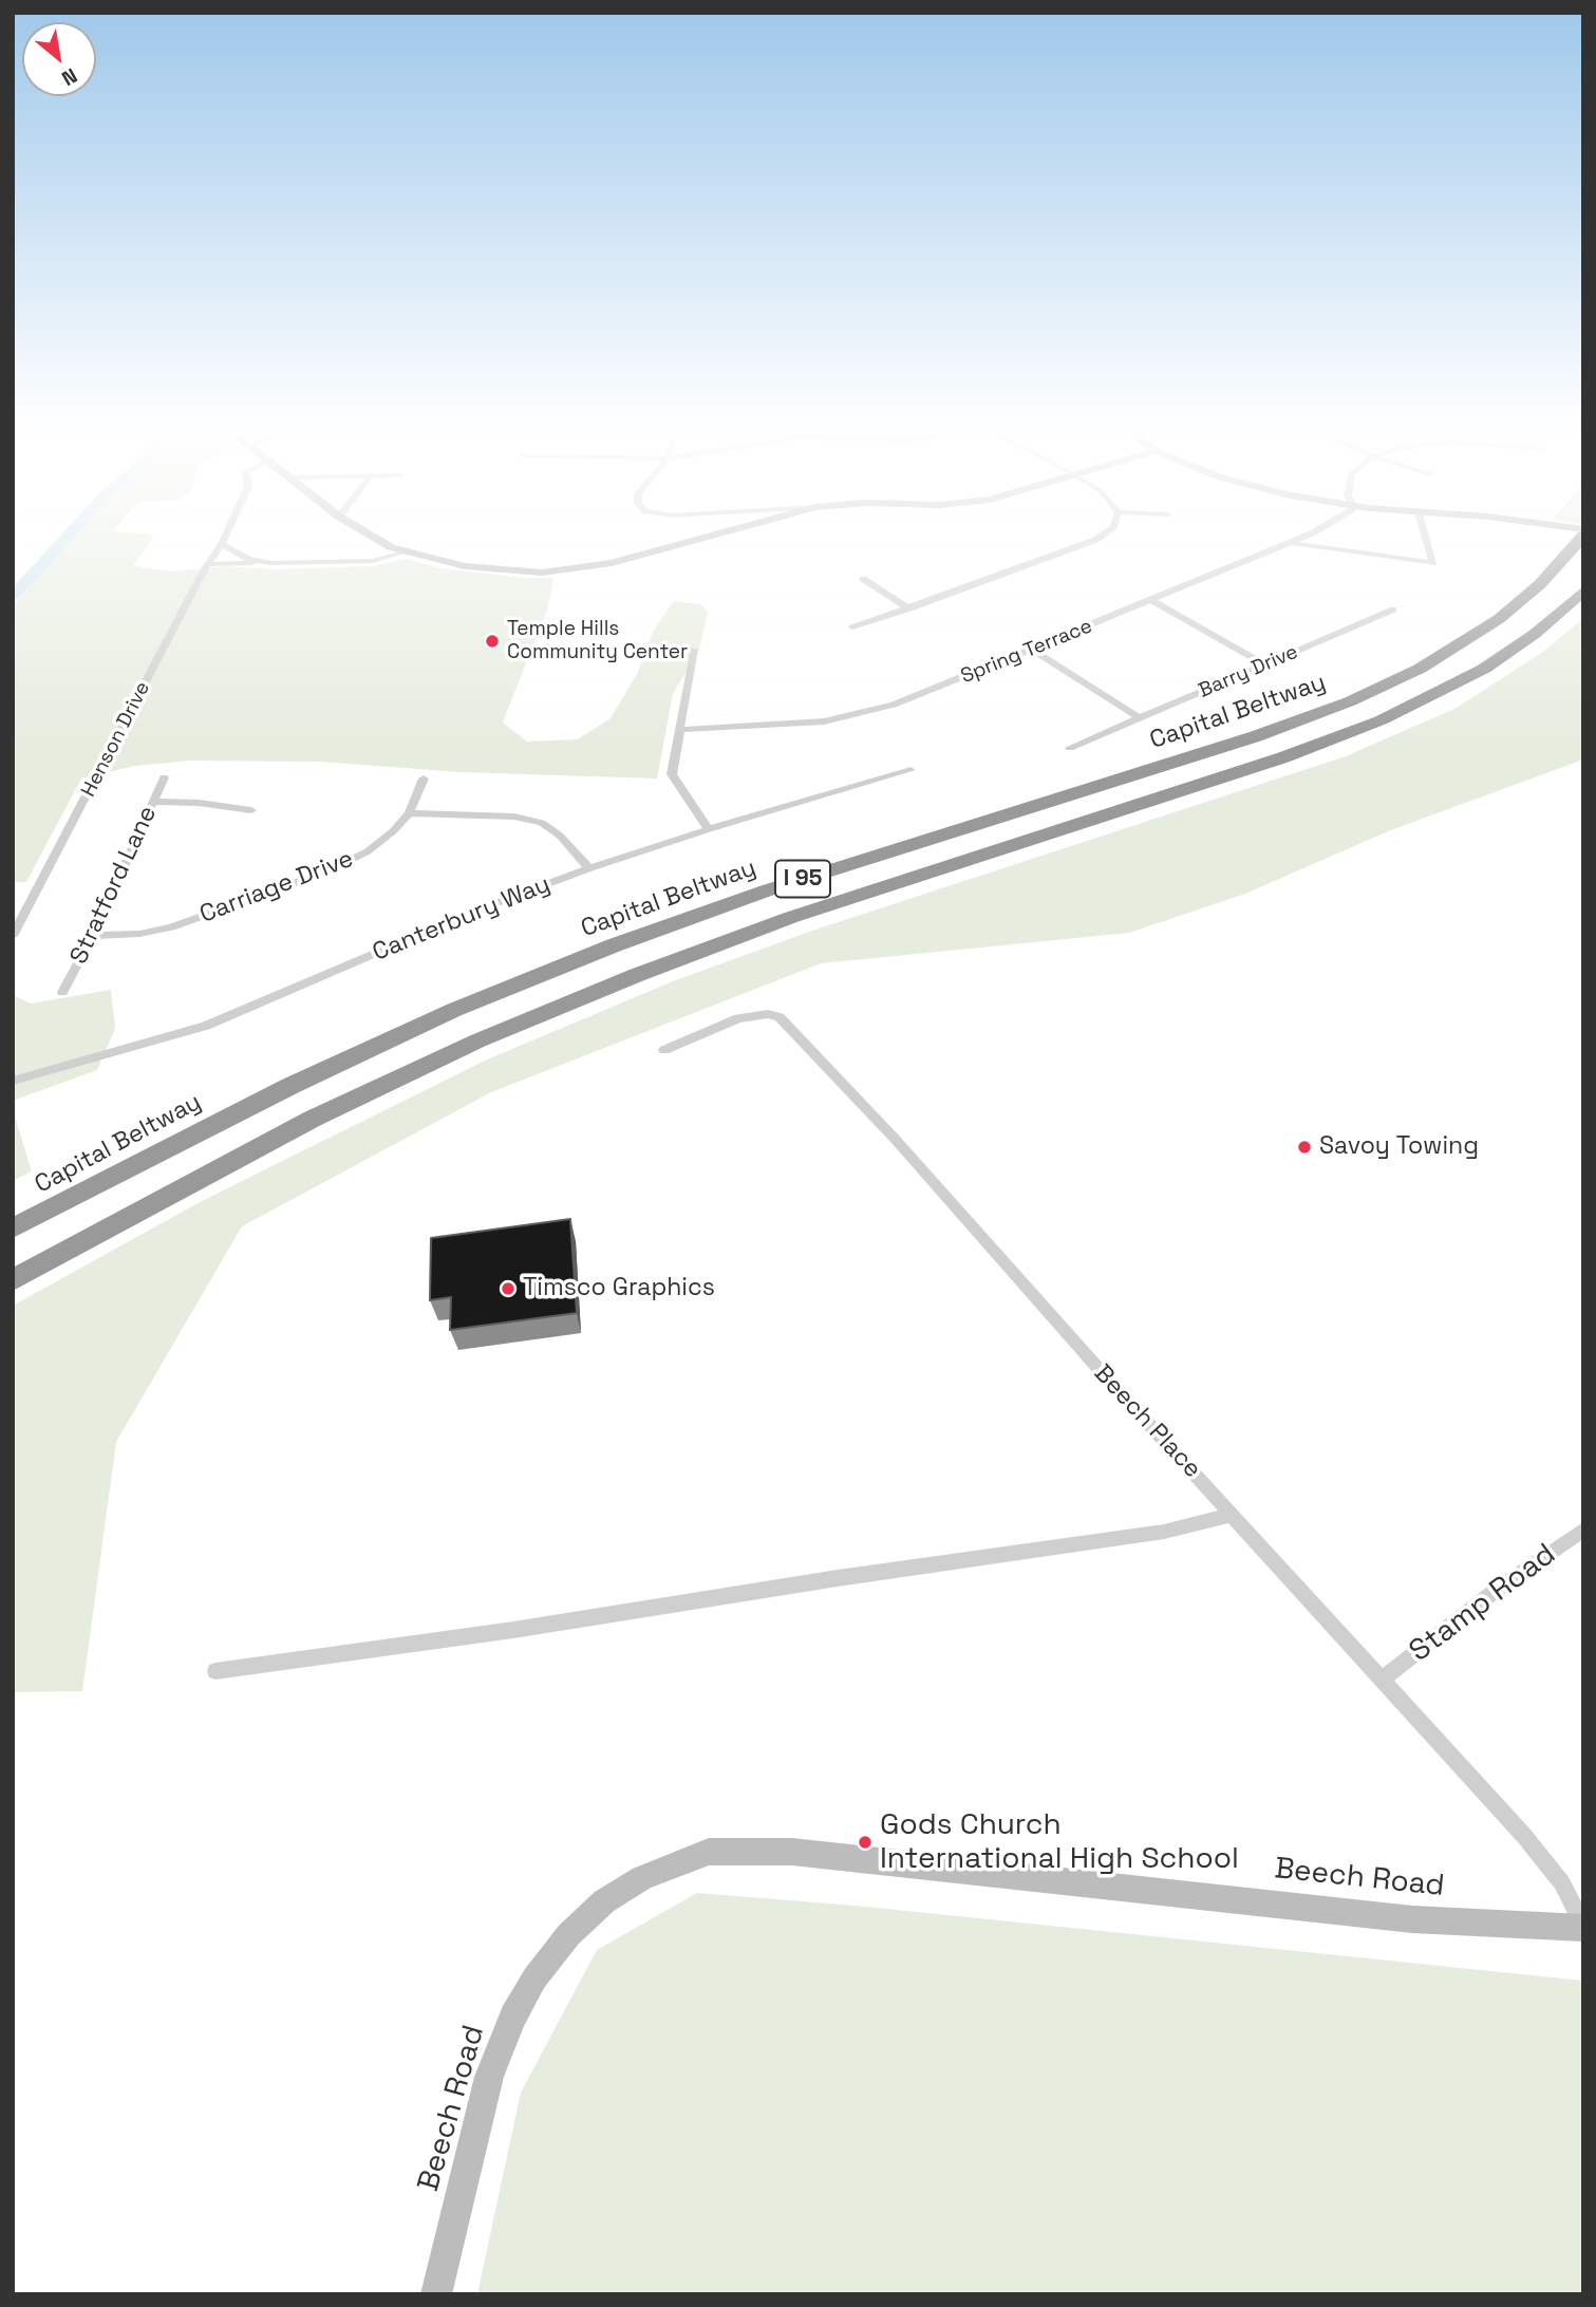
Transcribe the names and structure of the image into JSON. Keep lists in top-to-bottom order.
{
  "streets": {
    "highway": ["Capital Beltway", "I 95"],
    "main road": ["Beech Road"],
    "street": [
      "Spring Terrace",
      "Barry Drive",
      "Henson Drive",
      "Stratford Lane",
      "Carriage Drive",
      "Canterbury Way",
      "Beech Place",
      "Stamp Road"
    ]
  },
  "crossings": [
    ["Stratford Lane", "Carriage Drive"],
    ["Beech Place", "Stamp Road"],
    ["Beech Place", "Beech Road"]
  ],
  "places": [
    "Temple Hills Community Center",
    "Savoy Towing",
    "Timsco Graphics",
    "Gods Church International High School"
  ],
  "north": "bottom right"
}
